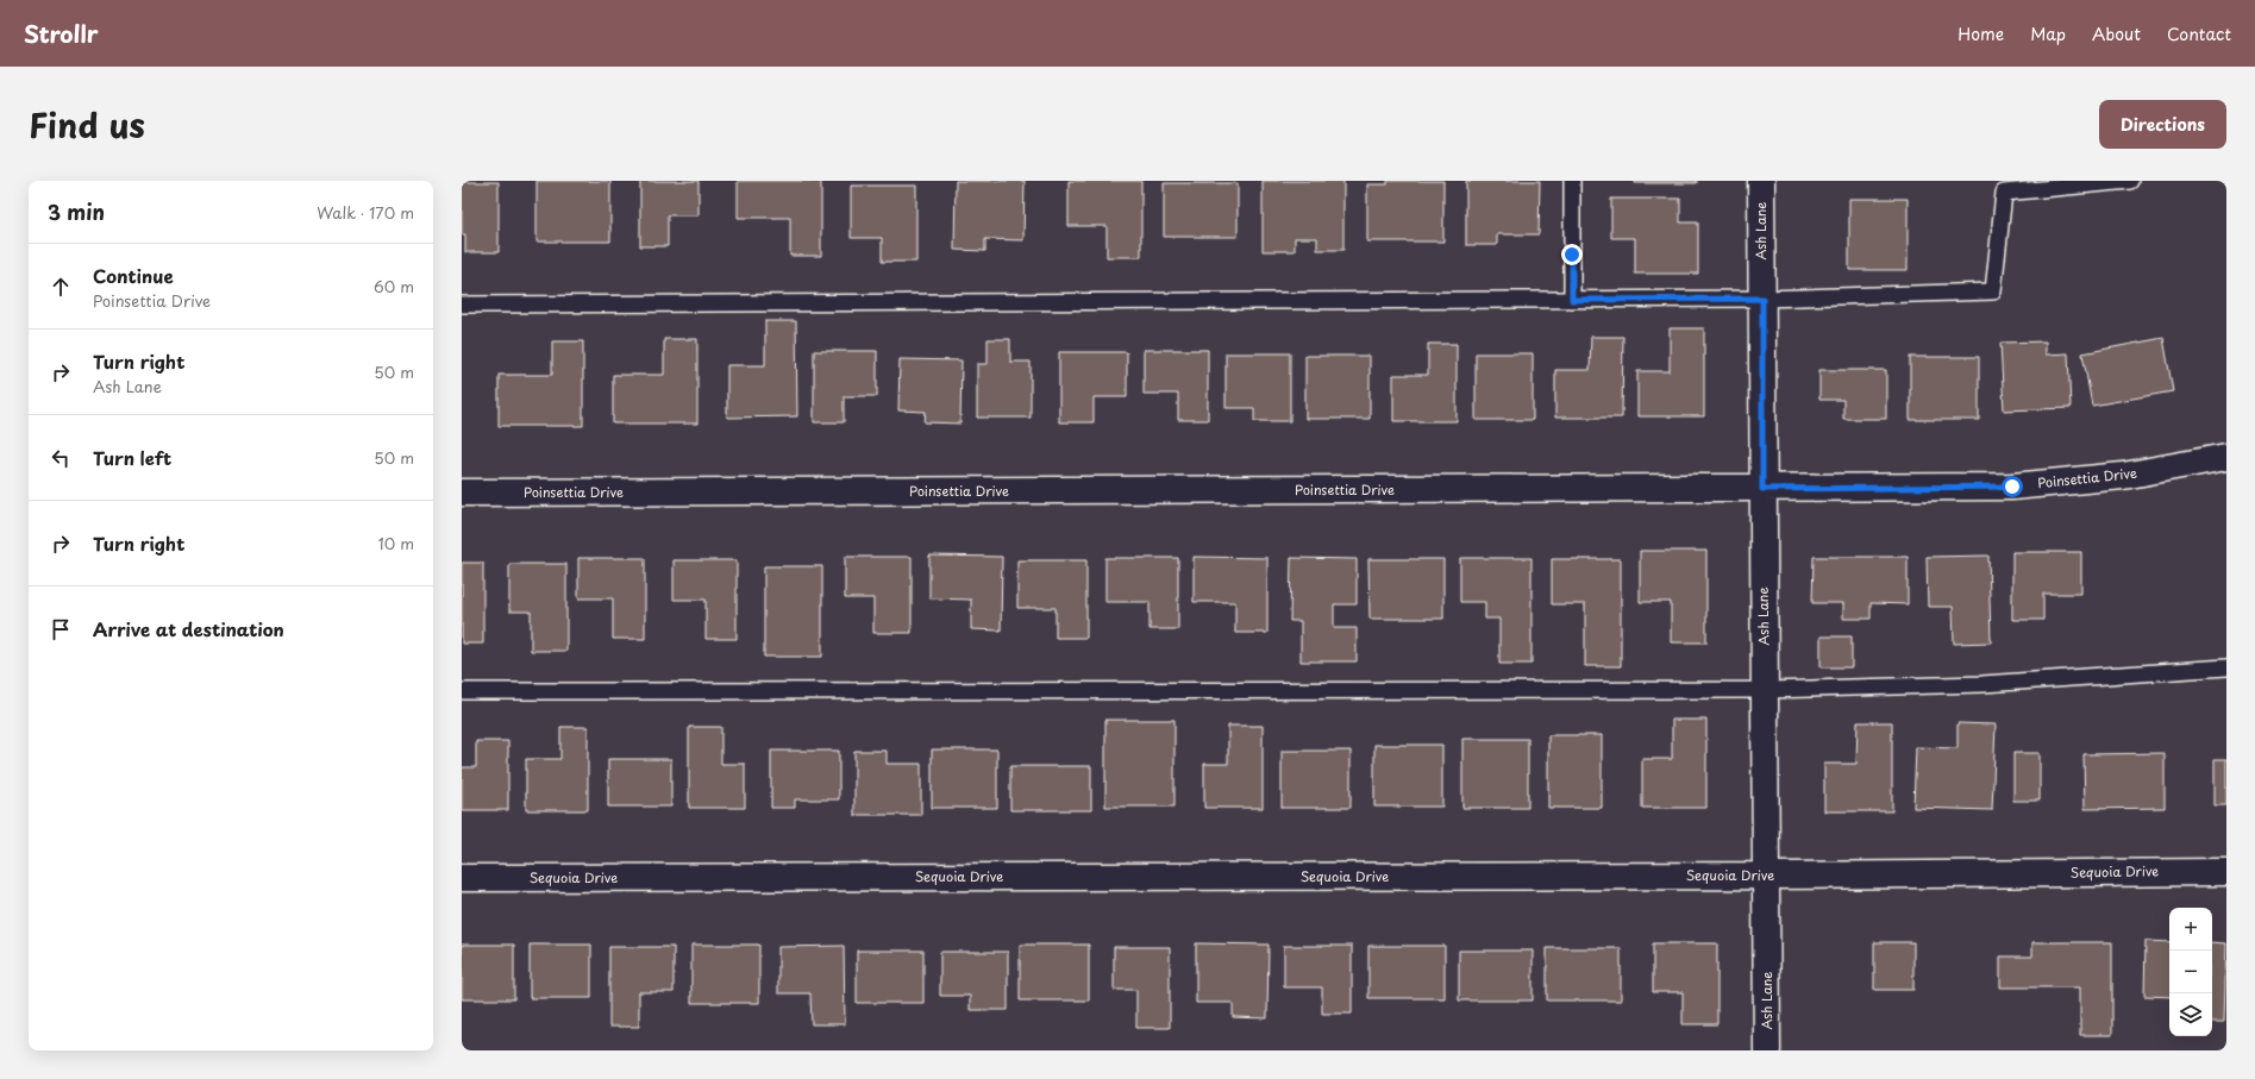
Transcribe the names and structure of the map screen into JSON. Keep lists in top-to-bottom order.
{
  "streets": {
    "street": ["Ash Lane", "Poinsettia Drive", "Sequoia Drive"]
  },
  "crossings": [
    ["Ash Lane", "Poinsettia Drive"],
    ["Ash Lane", "Sequoia Drive"]
  ],
  "page": {
    "header": "Strollr",
    "nav": [
      "Home",
      "Map",
      "About",
      "Contact"
    ],
    "title": "Find us",
    "buttons": "Directions",
    "heading": ["3 min", "Walk · 170 m"],
    "list": [
      ["Continue", "Poinsettia Drive", "60 m"],
      ["Turn right", "Ash Lane", "50 m"],
      ["Turn left", "50 m"],
      ["Turn right", "10 m"],
      "Arrive at destination"
    ],
    "map_buttons": ["+", "−"]
  }
}
